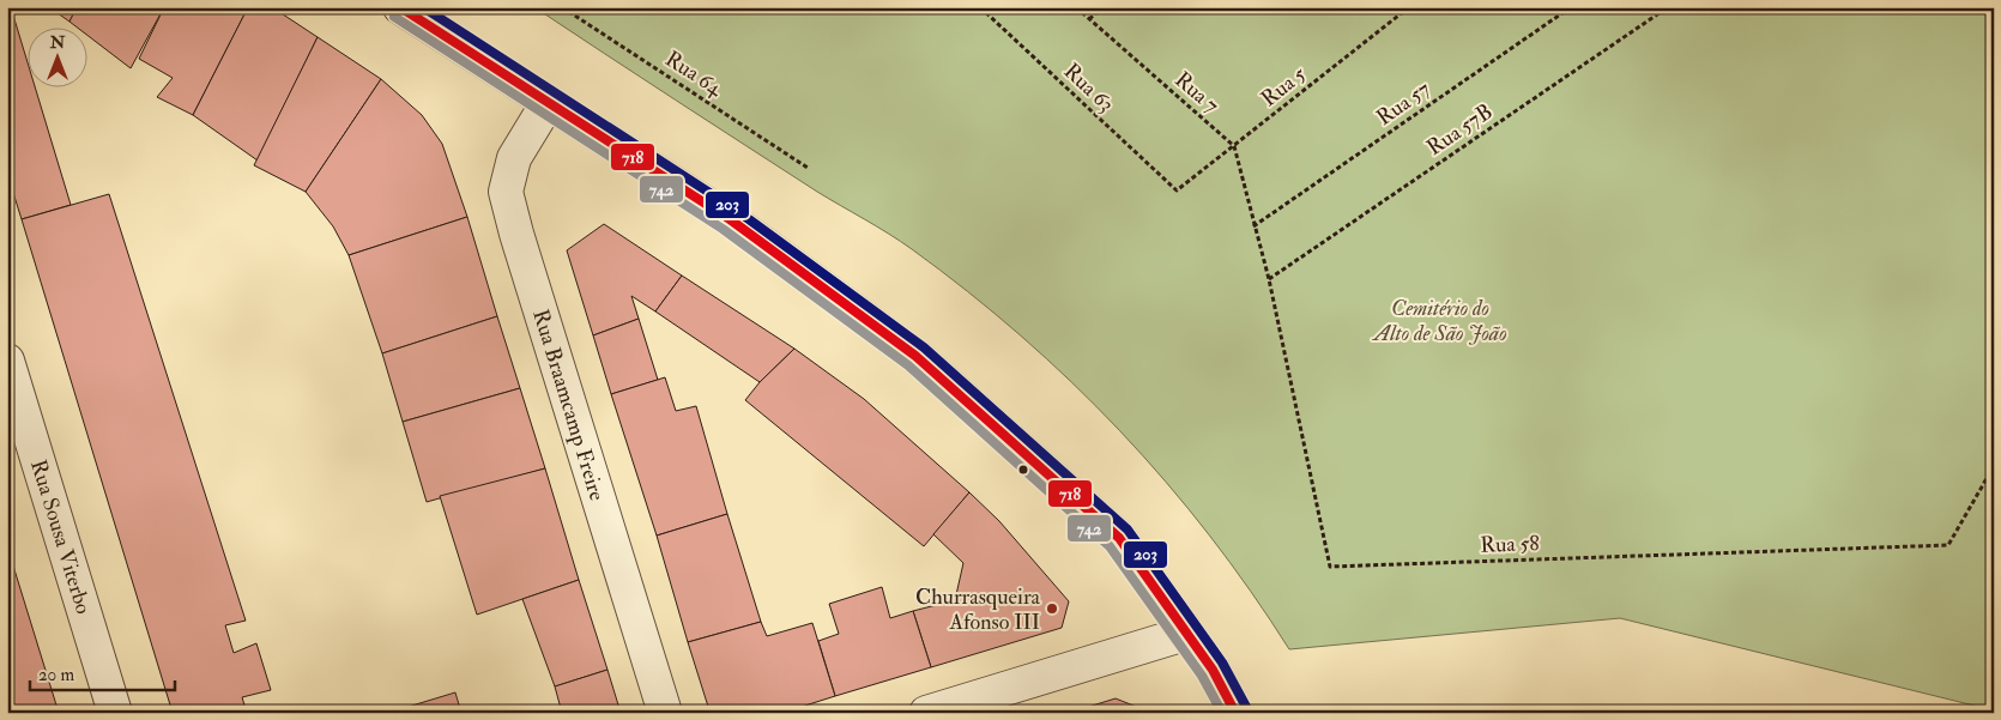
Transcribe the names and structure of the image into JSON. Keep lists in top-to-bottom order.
{
  "streets": {
    "street": ["Rua Braamcamp Freire", "Rua Sousa Viterbo"],
    "path": [
      "Rua 64",
      "Rua 5",
      "Rua 63",
      "Rua 7",
      "Rua 57",
      "Rua 57B",
      "Rua 58"
    ]
  },
  "crossings": [
    ["Rua 5", "Rua 63"],
    ["Rua 5", "Rua 7"],
    ["Rua 57", "Rua 58"],
    ["Rua 57B", "Rua 58"]
  ],
  "parks": ["Cemitério do Alto de São João"],
  "places": ["Churrasqueira Afonso III"],
  "lines": ["transit line 718", "transit line 203", "transit line 742"],
  "scale_bar": "20 m",
  "north": "top"
}
